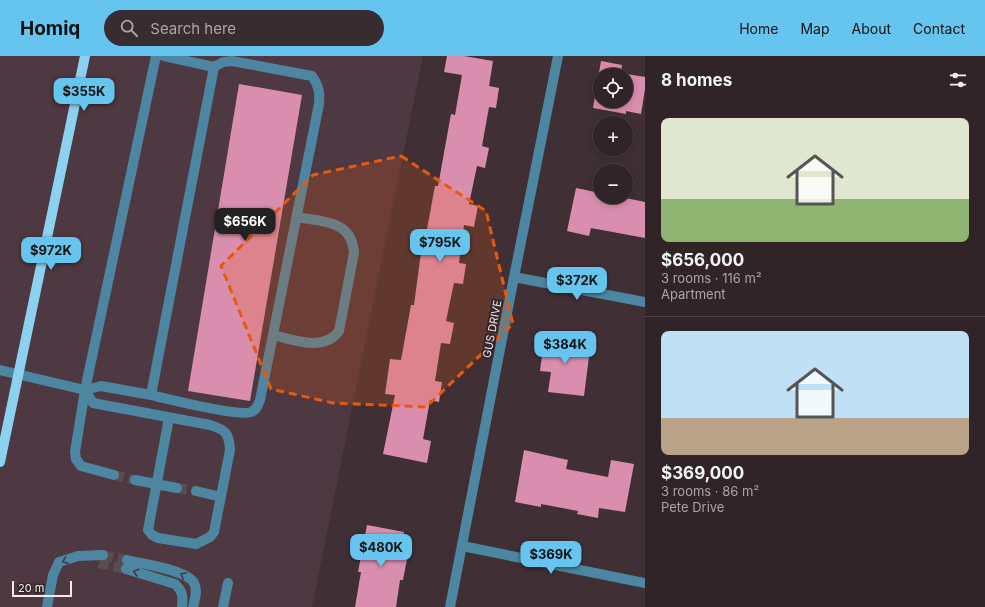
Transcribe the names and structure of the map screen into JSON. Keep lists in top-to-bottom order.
{
  "streets": {
    "street": ["GUS DRIVE"]
  },
  "scale_bar": "20 m",
  "page": {
    "header": "Homiq",
    "search": "Search here",
    "nav": [
      "Home",
      "Map",
      "About",
      "Contact"
    ],
    "heading": "8 homes",
    "map_buttons": ["+", "−"],
    "price": [
      "$355K",
      "$656K",
      "$795K",
      "$972K",
      "$372K",
      "$384K",
      "$480K",
      "$369K"
    ],
    "list": [
      {
        "name": "$656,000",
        "note": "3 rooms · 116 m² · Apartment"
      },
      {
        "name": "$369,000",
        "note": "3 rooms · 86 m² · Pete Drive"
      }
    ],
    "scale": "20 m"
  }
}
